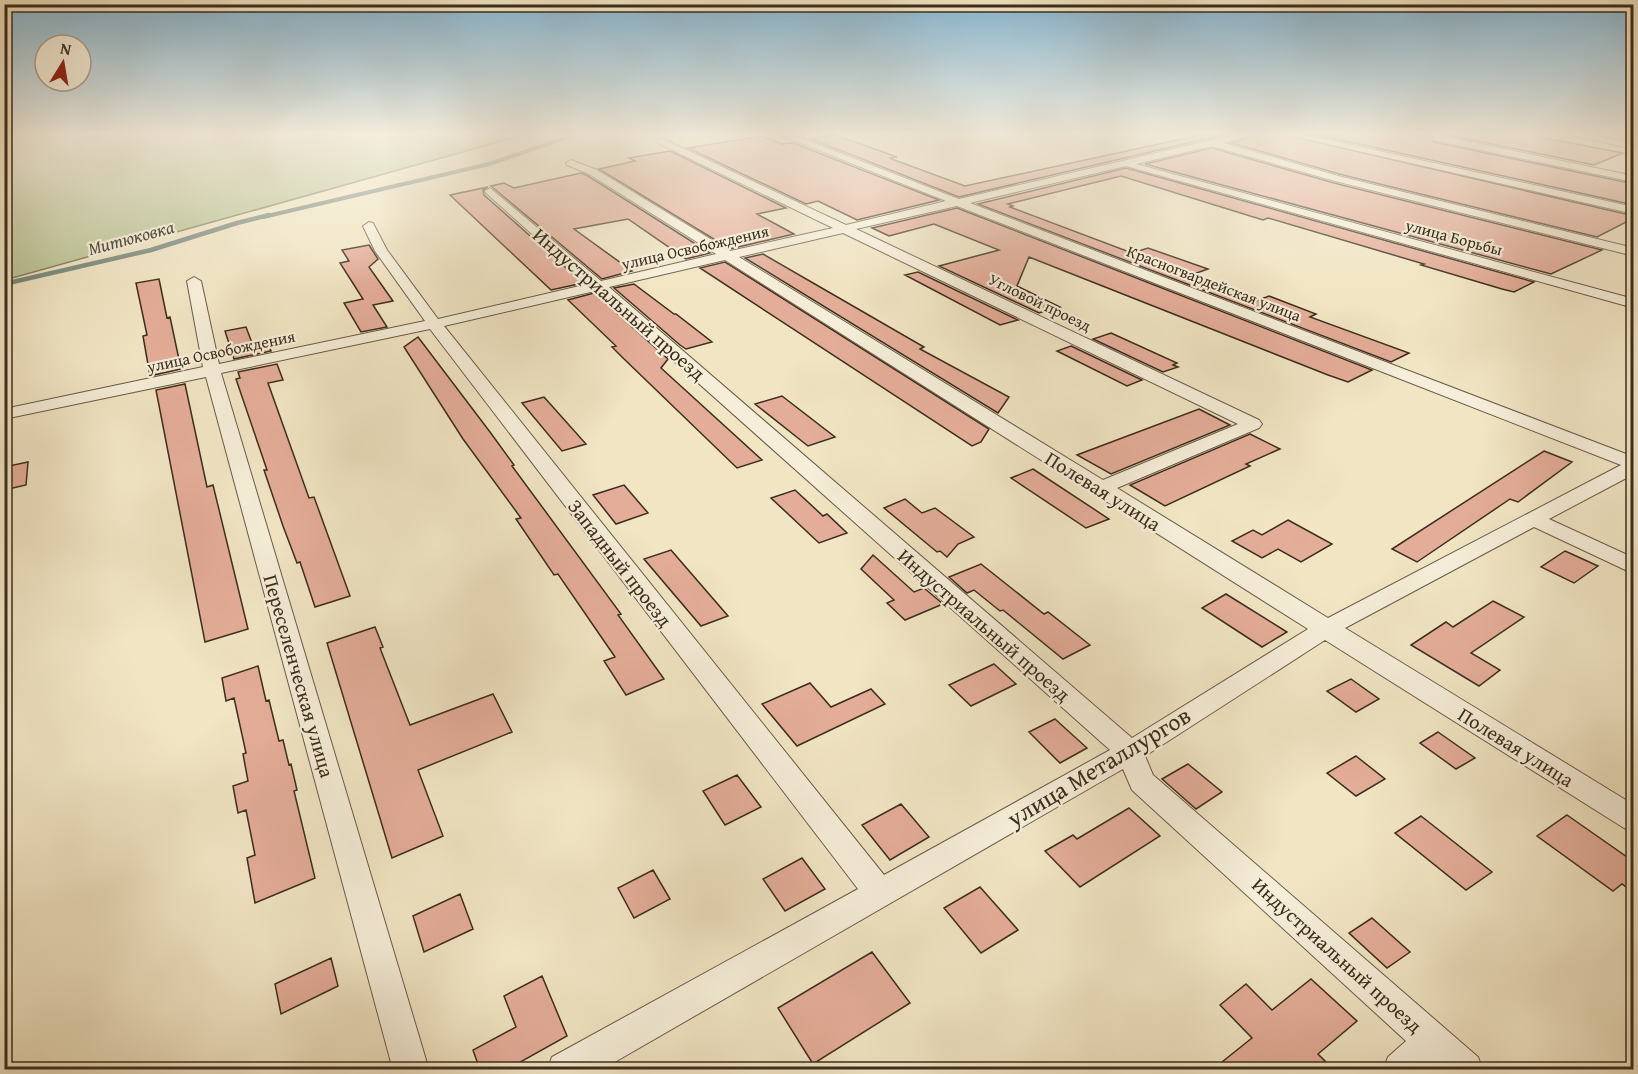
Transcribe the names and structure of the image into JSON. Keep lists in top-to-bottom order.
{
  "streets": {
    "street": [
      "улица Борьбы",
      "улица Освобождения",
      "Красногвардейская улица",
      "Угловой проезд",
      "Индустриальный проезд",
      "Полевая улица",
      "Западный проезд",
      "Переселенческая улица",
      "улица Металлургов"
    ]
  },
  "crossings": [
    ["улица Освобождения", "Красногвардейская улица"],
    ["улица Освобождения", "Угловой проезд"],
    ["улица Освобождения", "Индустриальный проезд"],
    ["улица Освобождения", "Полевая улица"],
    ["улица Освобождения", "Западный проезд"],
    ["улица Освобождения", "Переселенческая улица"],
    ["Красногвардейская улица", "улица Металлургов"],
    ["Угловой проезд", "Полевая улица"],
    ["Индустриальный проезд", "улица Металлургов"],
    ["Полевая улица", "улица Металлургов"],
    ["Западный проезд", "улица Металлургов"]
  ],
  "water": ["Митюковка"],
  "north": "top"
}
